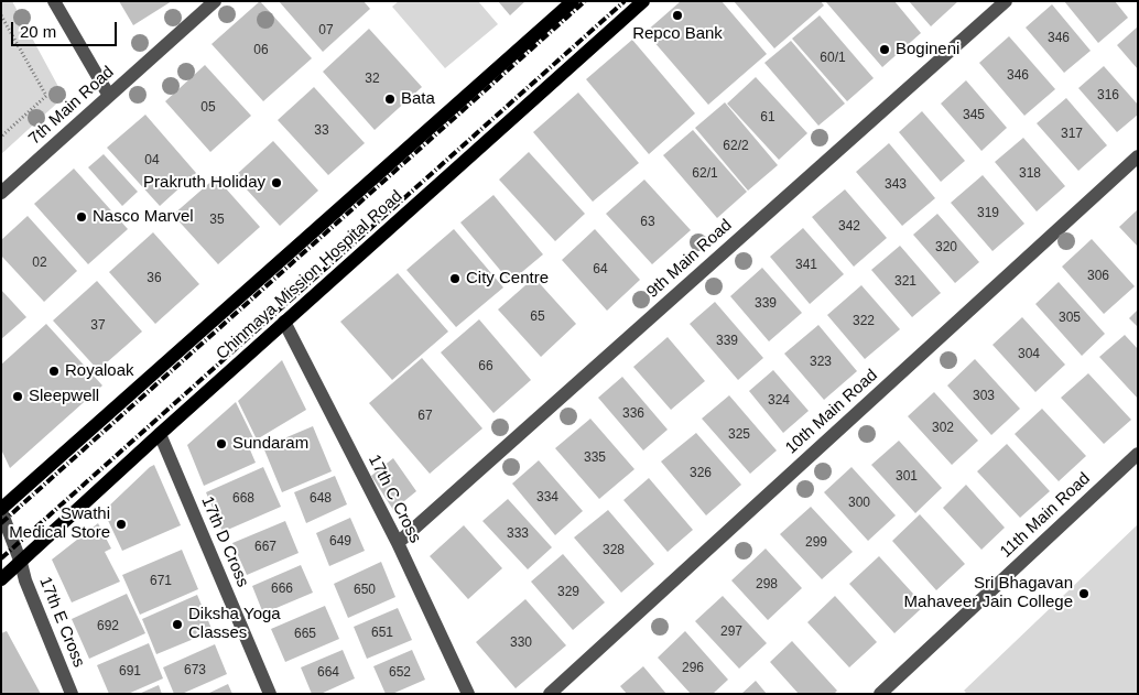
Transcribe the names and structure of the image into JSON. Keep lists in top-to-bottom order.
{
  "streets": {
    "main road": ["Chinmaya Mission Hospital Road"],
    "street": [
      "7th Main Road",
      "9th Main Road",
      "10th Main Road",
      "17th C Cross",
      "11th Main Road",
      "17th D Cross",
      "17th E Cross"
    ]
  },
  "crossings": [
    ["9th Main Road", "17th C Cross"],
    ["Chinmaya Mission Hospital Road", "17th C Cross"],
    ["Chinmaya Mission Hospital Road", "17th D Cross"],
    ["Chinmaya Mission Hospital Road", "17th E Cross"]
  ],
  "places": [
    "Repco Bank",
    "Bogineni",
    "Bata",
    "Prakruth Holiday",
    "Nasco Marvel",
    "City Centre",
    "Royaloak",
    "Sleepwell",
    "Sundaram",
    "Swathi Medical Store",
    "Sri Bhagavan Mahaveer Jain College",
    "Diksha Yoga Classes"
  ],
  "house_numbers": [
    "07",
    "346",
    "06",
    "60/1",
    "346",
    "32",
    "316",
    "05",
    "345",
    "61",
    "33",
    "317",
    "62/2",
    "04",
    "62/1",
    "318",
    "343",
    "319",
    "35",
    "63",
    "342",
    "320",
    "02",
    "341",
    "64",
    "306",
    "36",
    "321",
    "339",
    "65",
    "305",
    "322",
    "37",
    "339",
    "304",
    "323",
    "66",
    "303",
    "324",
    "336",
    "67",
    "302",
    "325",
    "335",
    "326",
    "301",
    "334",
    "668",
    "648",
    "300",
    "333",
    "649",
    "299",
    "667",
    "328",
    "671",
    "298",
    "666",
    "650",
    "329",
    "692",
    "297",
    "651",
    "665",
    "330",
    "296",
    "673",
    "691",
    "664",
    "652"
  ],
  "scale_bar": "20 m"
}
